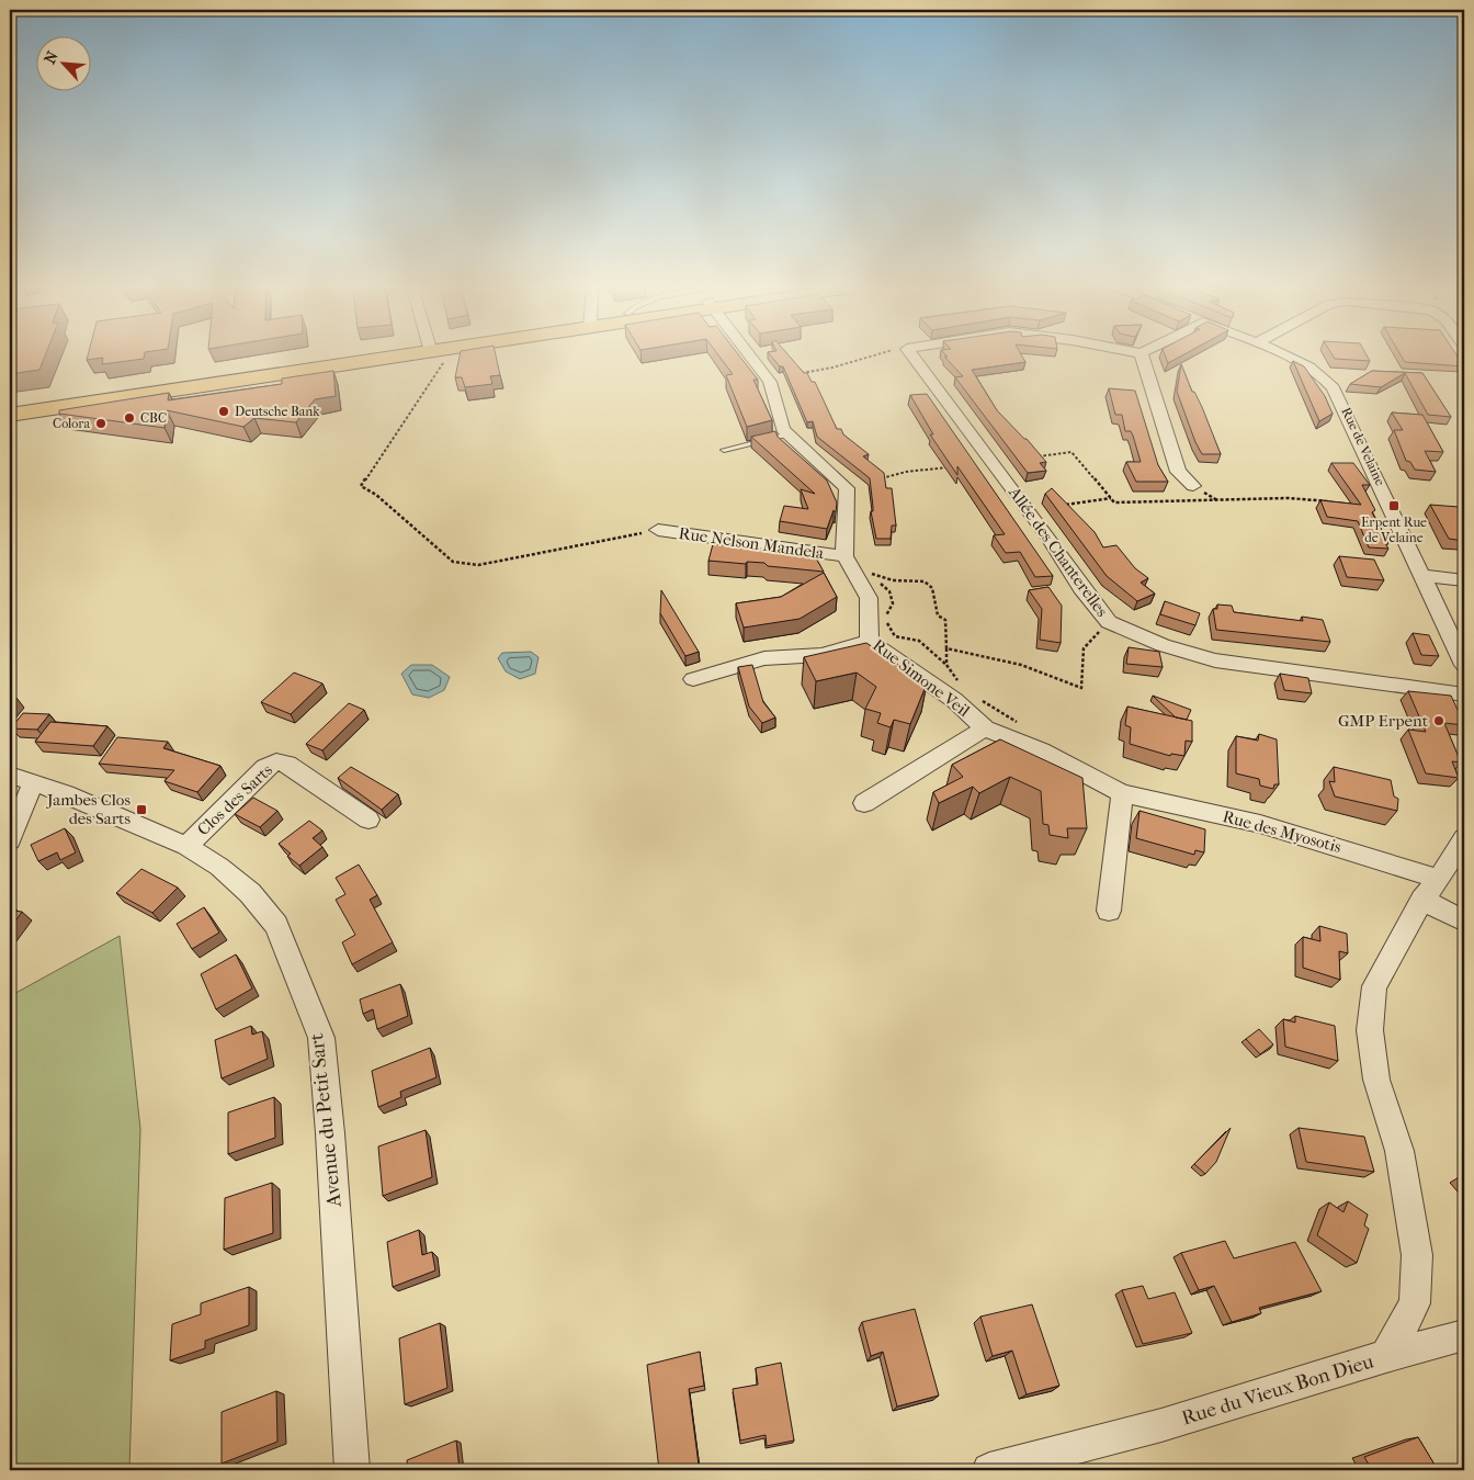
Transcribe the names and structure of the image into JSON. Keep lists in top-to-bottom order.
{
  "streets": {
    "street": [
      "Rue de Velaine",
      "Rue Nelson Mandela",
      "Allée des Chanterelles",
      "Rue Simone Veil",
      "Clos des Sarts",
      "Rue des Myosotis",
      "Avenue du Petit Sart",
      "Rue du Vieux Bon Dieu"
    ]
  },
  "crossings": [
    ["Rue Nelson Mandela", "Rue Simone Veil"],
    ["Rue Simone Veil", "Rue des Myosotis"],
    ["Clos des Sarts", "Avenue du Petit Sart"],
    ["Rue des Myosotis", "Rue du Vieux Bon Dieu"]
  ],
  "places": {
    "other": [
      "Deutsche Bank",
      "CBC",
      "Colora",
      "GMP Erpent"
    ],
    "transit": ["Erpent Rue de Velaine", "Jambes Clos des Sarts"]
  },
  "north": "top left"
}
